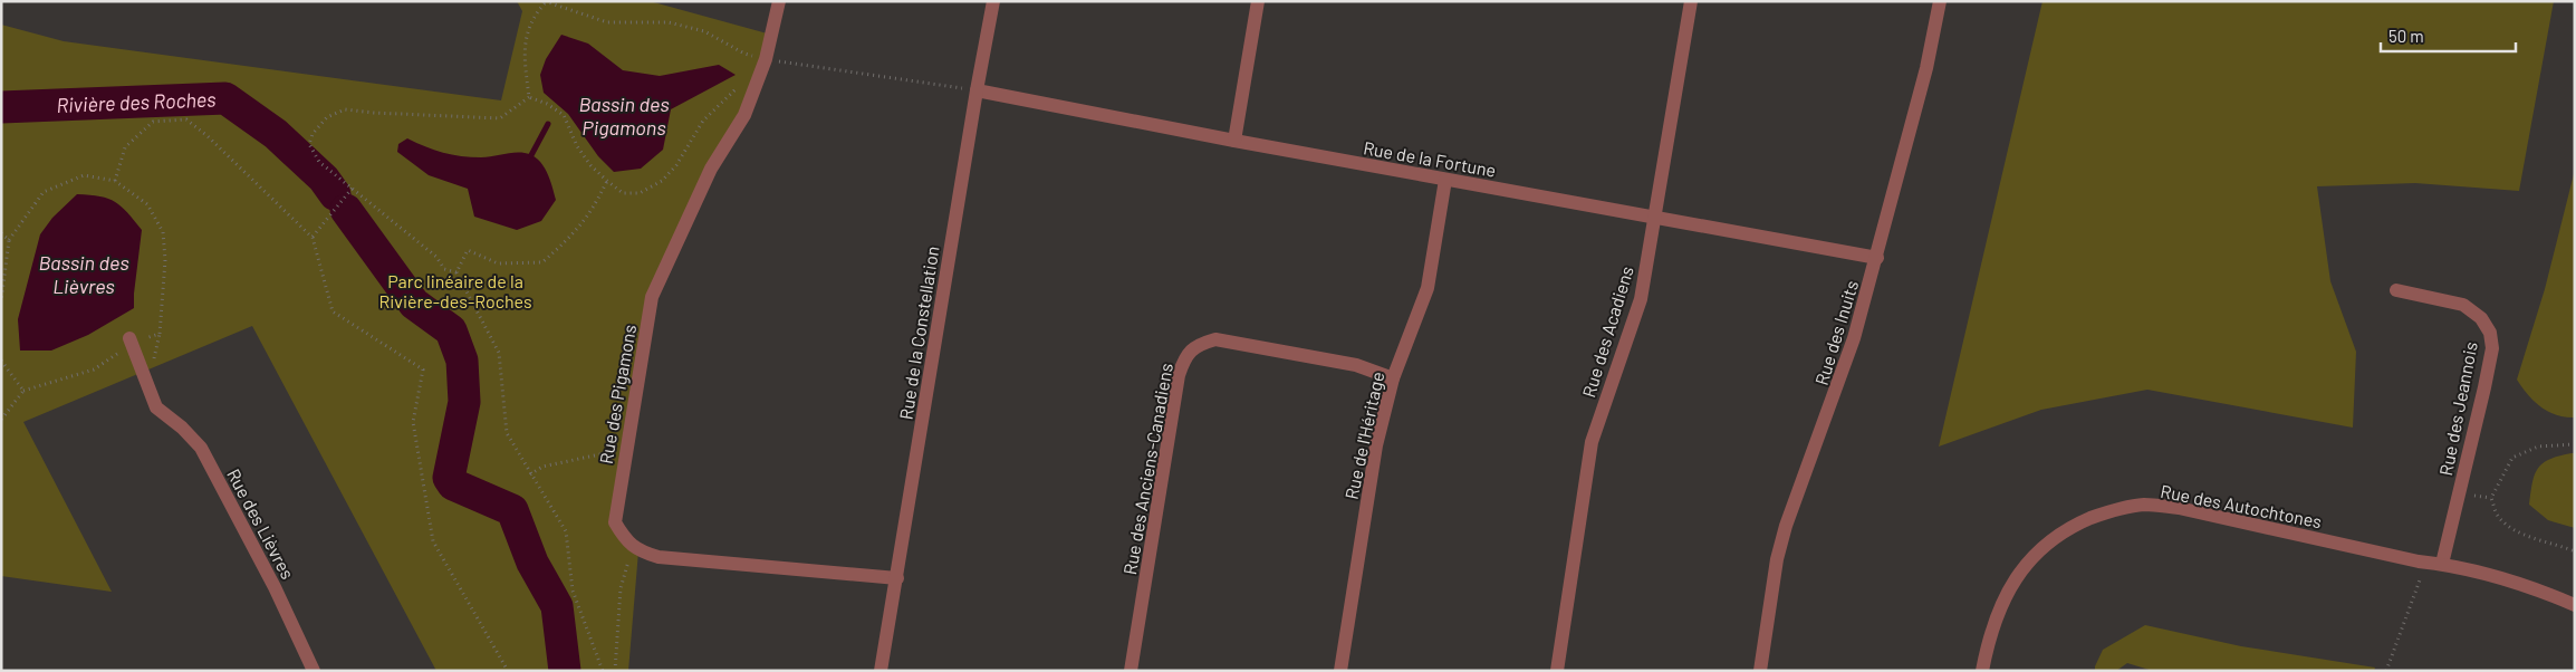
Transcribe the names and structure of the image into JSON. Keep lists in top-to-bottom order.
{
  "streets": {
    "street": [
      "Rue de la Fortune",
      "Rue des Acadiens",
      "Rue de la Constellation",
      "Rue des Inuits",
      "Rue des Pigamons",
      "Rue des Jeannois",
      "Rue de l'Héritage",
      "Rue des Anciens-Canadiens",
      "Rue des Autochtones",
      "Rue des Lièvres"
    ]
  },
  "crossings": [
    ["Rue de la Fortune", "Rue des Acadiens"],
    ["Rue de la Fortune", "Rue de la Constellation"],
    ["Rue de la Fortune", "Rue des Inuits"],
    ["Rue de la Fortune", "Rue de l'Héritage"],
    ["Rue des Jeannois", "Rue des Autochtones"],
    ["Rue de l'Héritage", "Rue des Anciens-Canadiens"]
  ],
  "water": ["Rivière des Roches", "Bassin des Pigamons", "Bassin des Lièvres"],
  "parks": ["Parc linéaire de la Rivière-des-Roches"],
  "scale_bar": "50 m"
}
